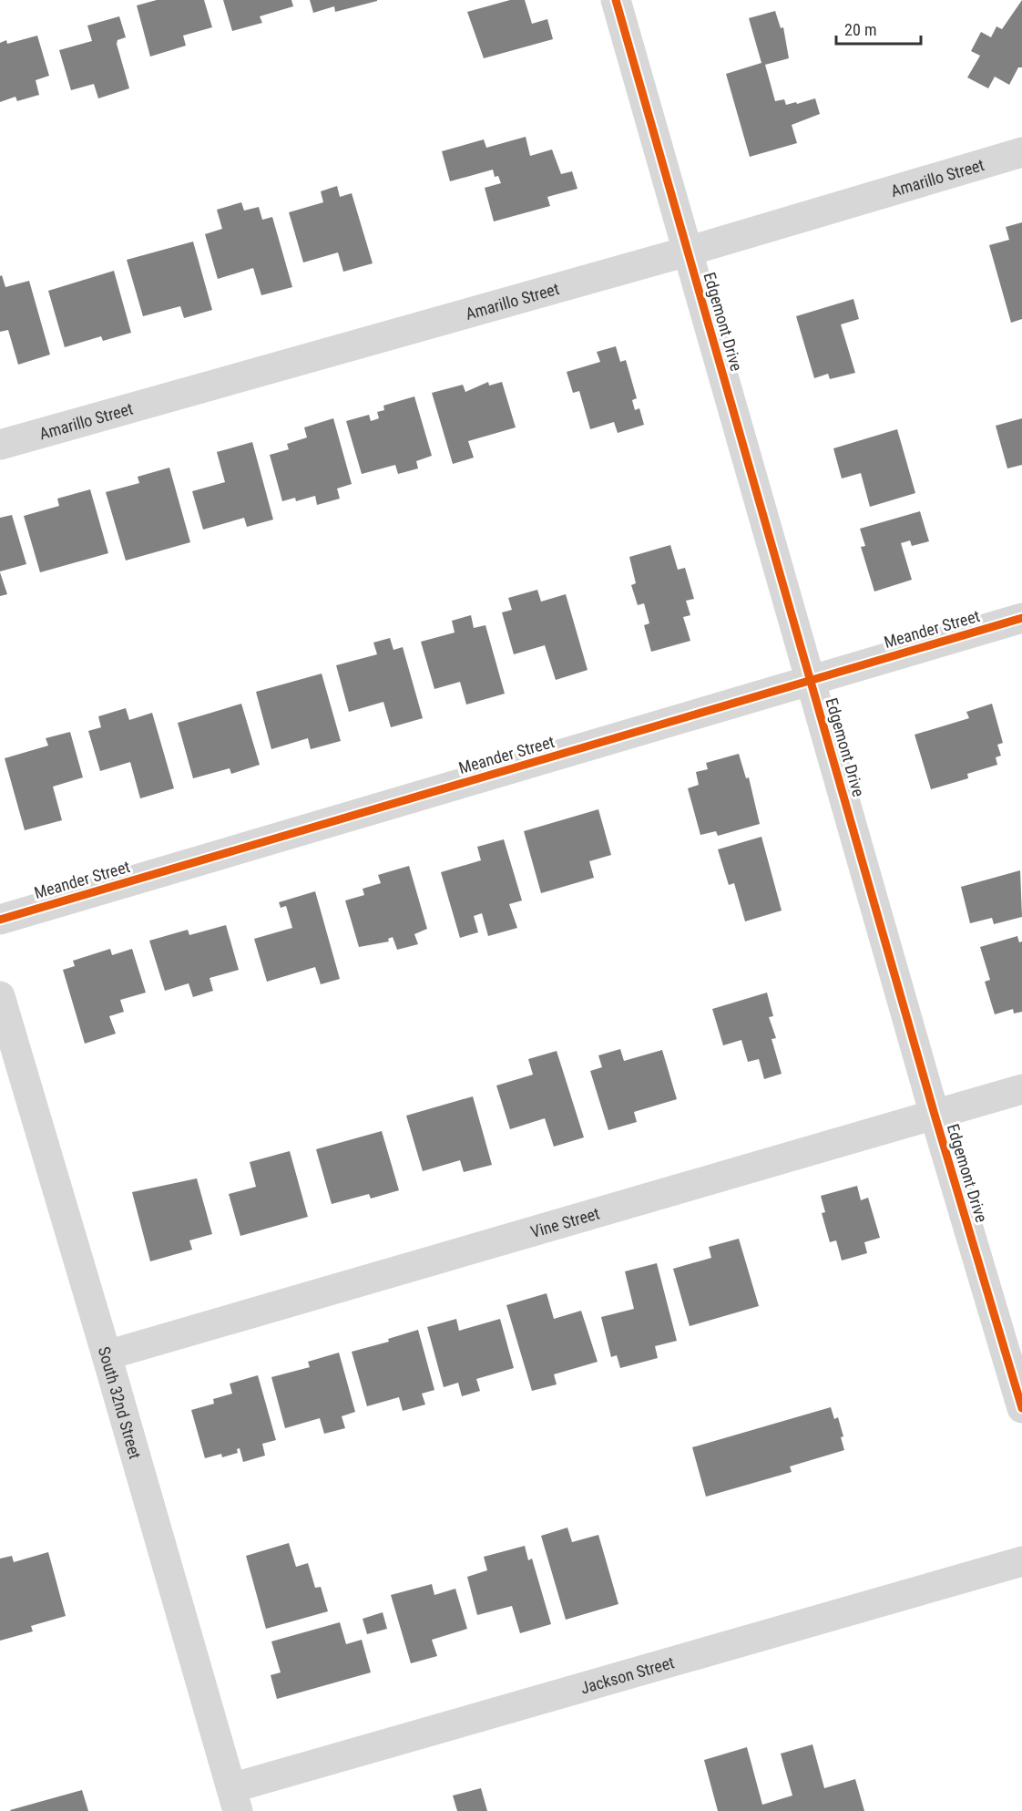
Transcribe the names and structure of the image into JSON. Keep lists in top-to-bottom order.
{
  "streets": {
    "street": [
      "Amarillo Street",
      "Edgemont Drive",
      "Meander Street",
      "Vine Street",
      "South 32nd Street",
      "Jackson Street"
    ]
  },
  "crossings": [
    ["Amarillo Street", "Edgemont Drive"],
    ["Edgemont Drive", "Meander Street"],
    ["Edgemont Drive", "Vine Street"],
    ["Vine Street", "South 32nd Street"],
    ["South 32nd Street", "Jackson Street"]
  ],
  "scale_bar": "20 m"
}
